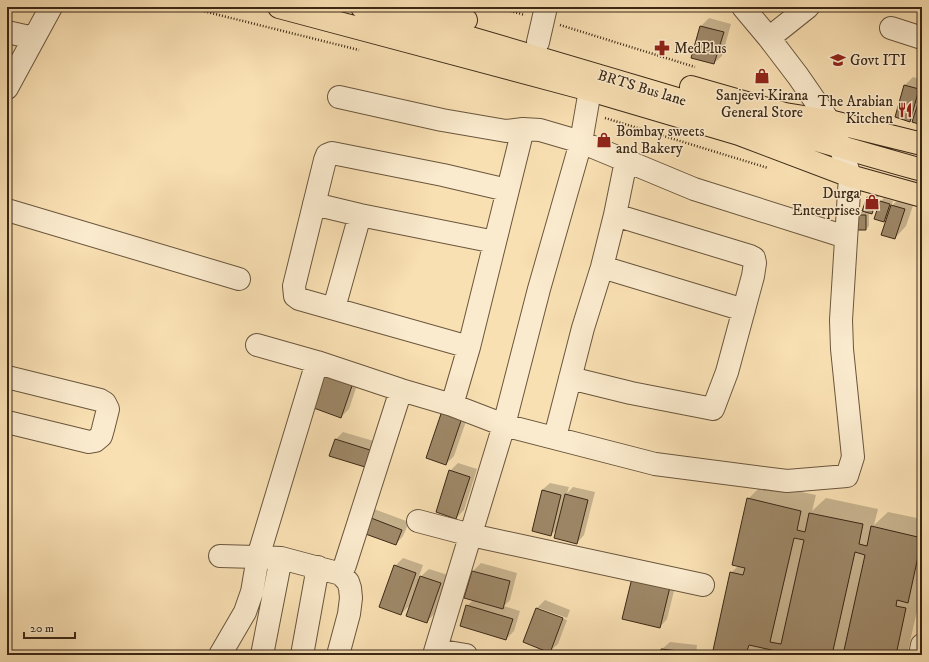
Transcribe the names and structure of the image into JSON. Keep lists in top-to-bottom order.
{
  "streets": {
    "main road": ["BRTS Bus lane"]
  },
  "places": {
    "pharmacy": ["MedPlus"],
    "school or university": ["Govt ITI"],
    "shop": ["Sanjeevi Kirana General Store", "Bombay sweets and Bakery", "Durga Enterprises"],
    "restaurant": ["The Arabian Kitchen"]
  },
  "scale_bar": "20 m"
}
